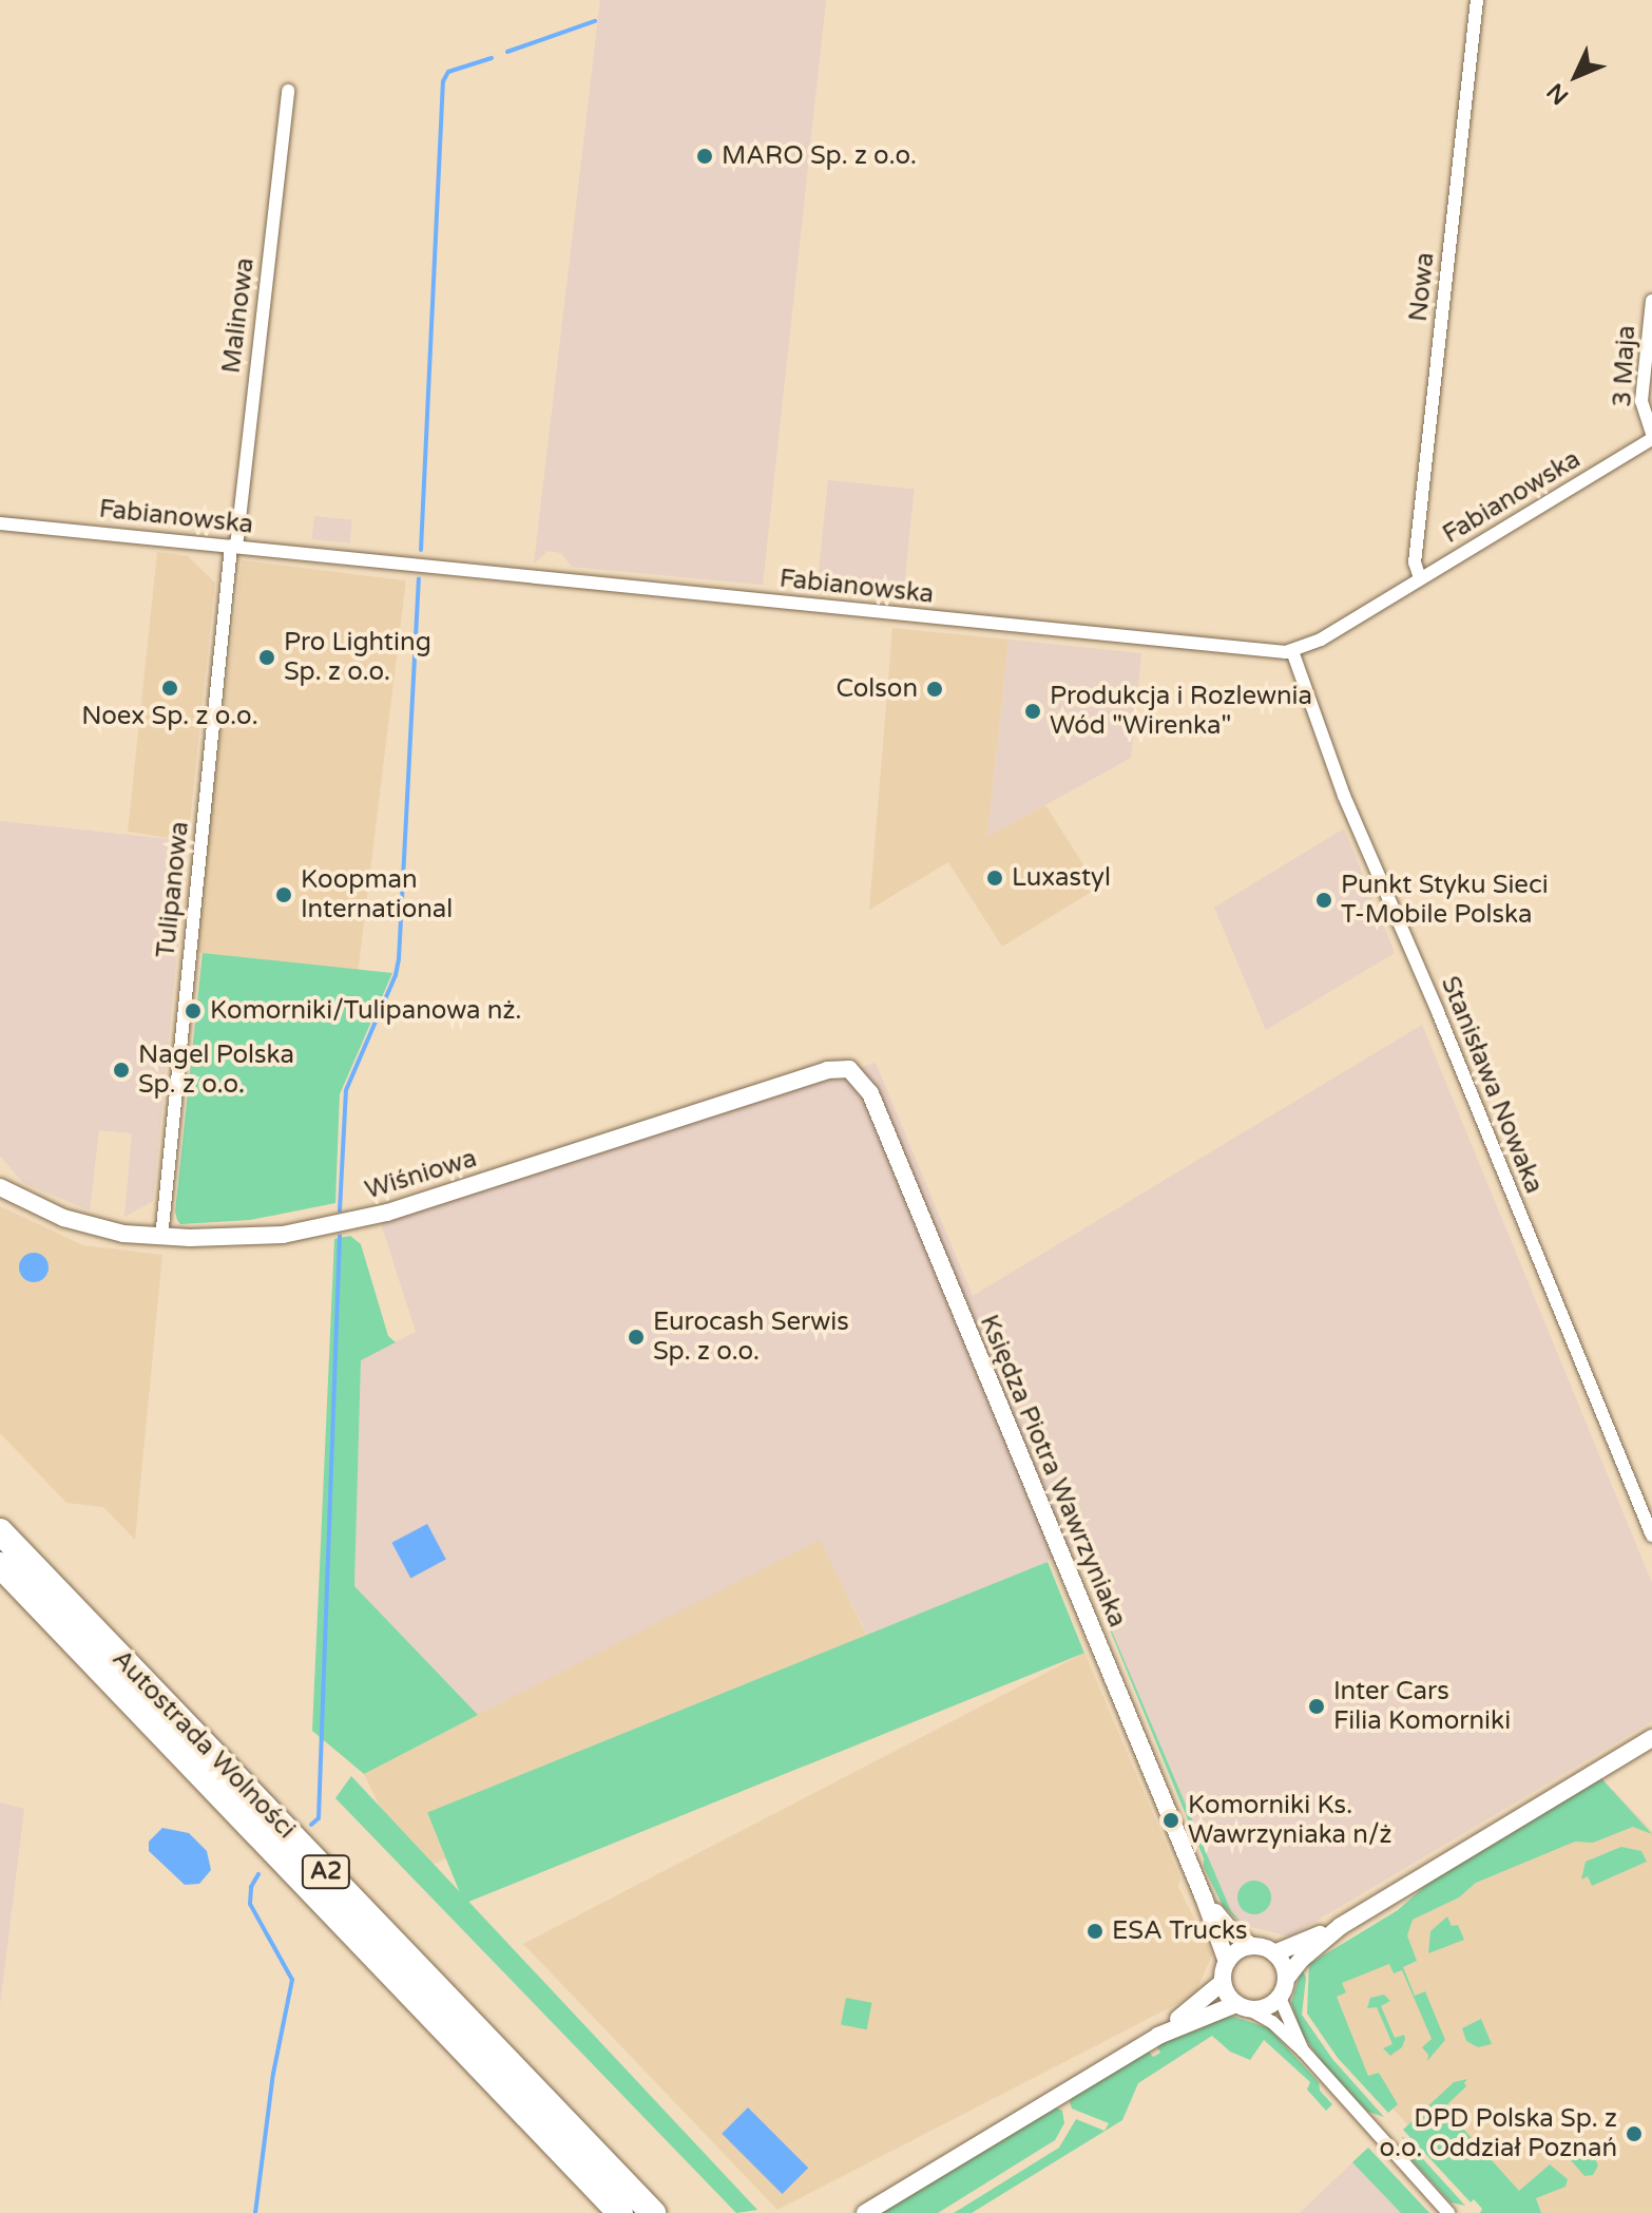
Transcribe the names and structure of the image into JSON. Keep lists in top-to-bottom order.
{
  "streets": {
    "highway": ["Autostrada Wolności", "A2"],
    "street": [
      "Nowa",
      "Malinowa",
      "3 Maja",
      "Fabianowska",
      "Tulipanowa",
      "Stanisława Nowaka",
      "Wiśniowa",
      "Księdza Piotra Wawrzyniaka"
    ]
  },
  "crossings": [
    ["Nowa", "Fabianowska"],
    ["Malinowa", "Fabianowska"],
    ["Malinowa", "Tulipanowa"],
    ["3 Maja", "Fabianowska"],
    ["Fabianowska", "Tulipanowa"],
    ["Fabianowska", "Stanisława Nowaka"],
    ["Tulipanowa", "Wiśniowa"],
    ["Wiśniowa", "Księdza Piotra Wawrzyniaka"]
  ],
  "places": [
    "MARO Sp. z o.o.",
    "Pro Lighting Sp. z o.o.",
    "Noex Sp. z o.o.",
    "Colson",
    "Produkcja i Rozlewnia Wód \"Wirenka\"",
    "Luxastyl",
    "Koopman International",
    "Punkt Styku Sieci T-Mobile Polska",
    "Komorniki/Tulipanowa nż.",
    "Nagel Polska Sp. z o.o.",
    "Eurocash Serwis Sp. z o.o.",
    "Inter Cars Filia Komorniki",
    "Komorniki Ks. Wawrzyniaka n/ż",
    "ESA Trucks",
    "DPD Polska Sp. z o.o. Oddział Poznań"
  ],
  "north": "bottom left"
}
